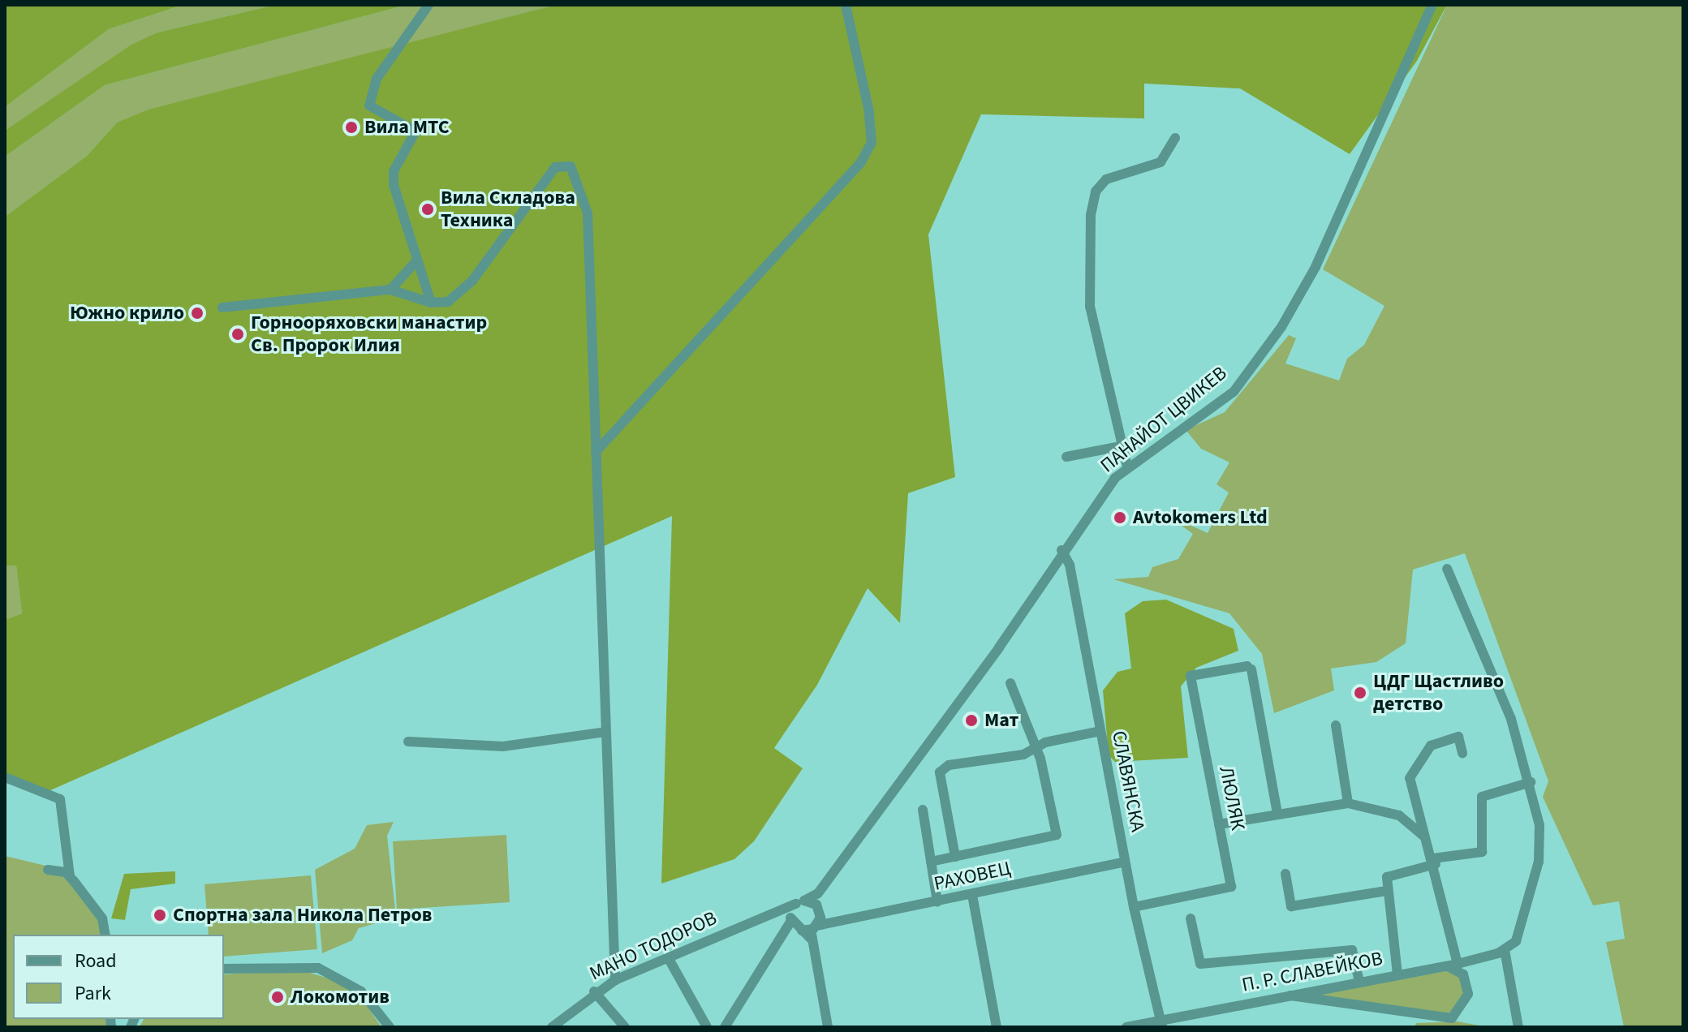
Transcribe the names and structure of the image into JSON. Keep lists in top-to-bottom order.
{
  "streets": {
    "street": [
      "ПАНАЙОТ ЦВИКЕВ",
      "СЛАВЯНСКА",
      "ЛЮЛЯК",
      "РАХОВЕЦ",
      "МАНО ТОДОРОВ",
      "П. Р. СЛАВЕЙКОВ"
    ]
  },
  "crossings": [
    ["ПАНАЙОТ ЦВИКЕВ", "СЛАВЯНСКА"],
    ["ПАНАЙОТ ЦВИКЕВ", "МАНО ТОДОРОВ"],
    ["СЛАВЯНСКА", "ЛЮЛЯК"],
    ["СЛАВЯНСКА", "РАХОВЕЦ"],
    ["СЛАВЯНСКА", "П. Р. СЛАВЕЙКОВ"]
  ],
  "places": [
    "Вила МТС",
    "Вила Складова Техника",
    "Южно крило",
    "Горнооряховски манастир Св. Пророк Илия",
    "Avtokomers Ltd",
    "ЦДГ Щастливо детство",
    "Мат",
    "Спортна зала Никола Петров",
    "Локомотив"
  ],
  "legend": ["Road", "Park"]
}
